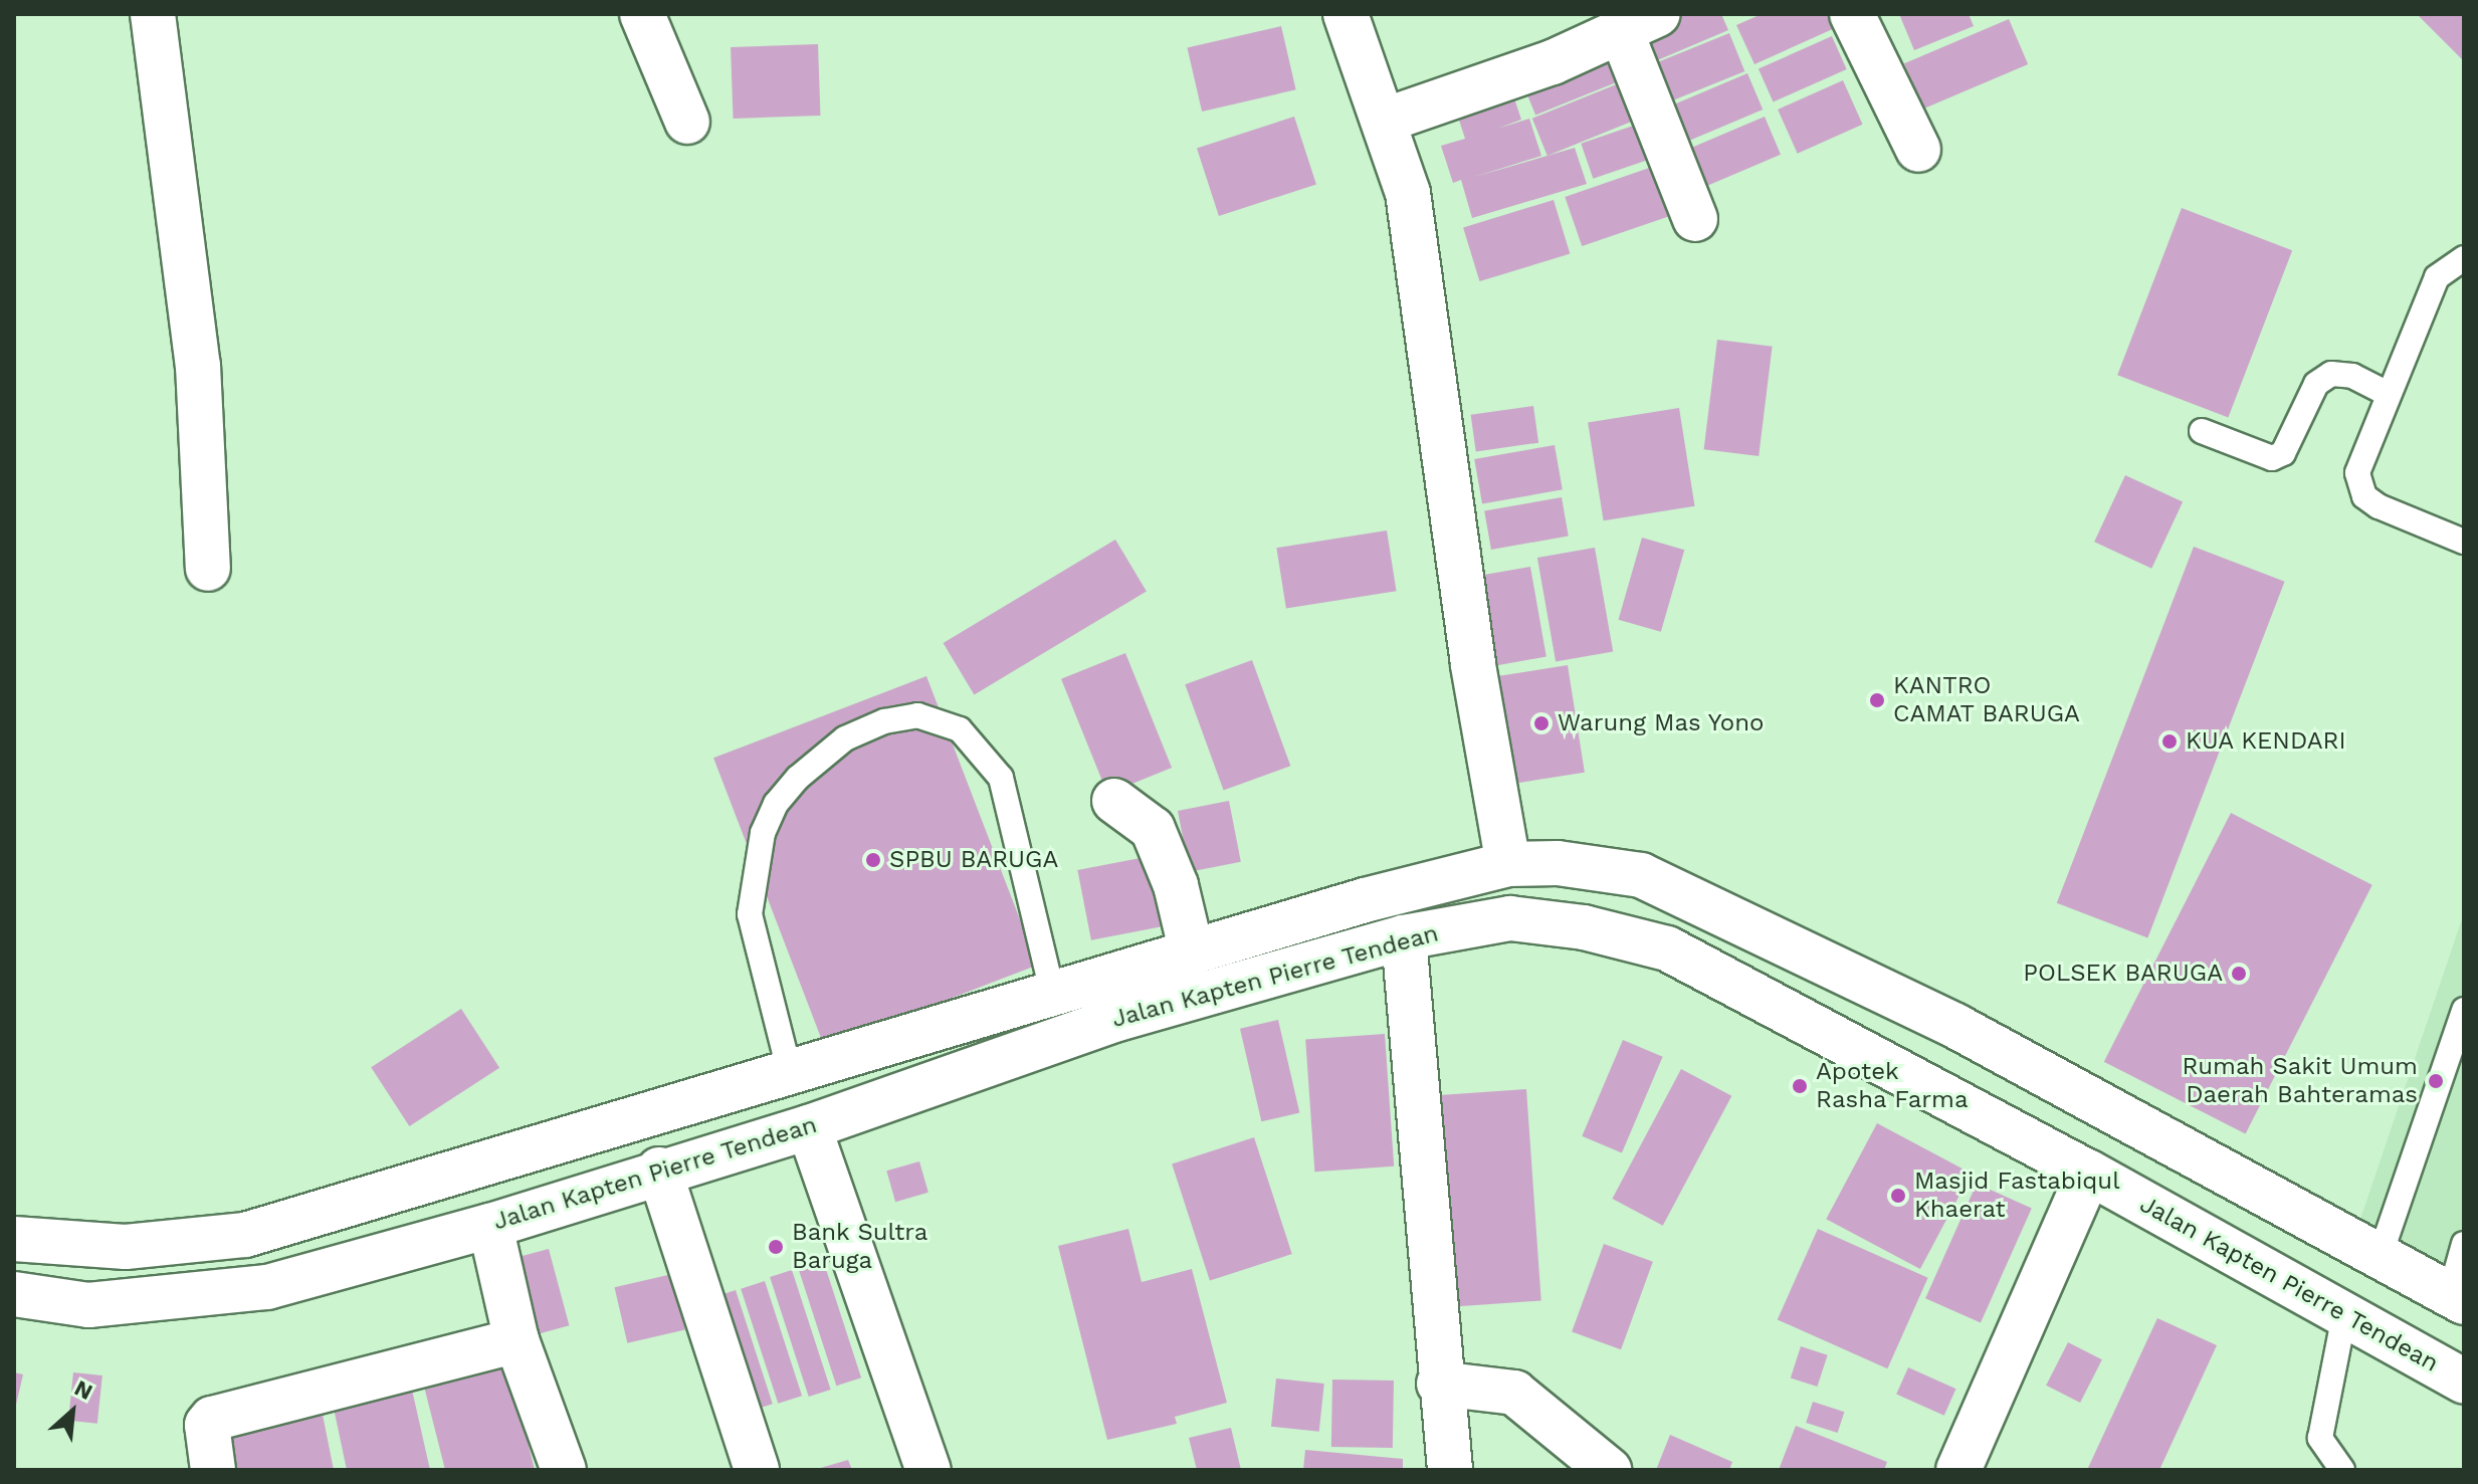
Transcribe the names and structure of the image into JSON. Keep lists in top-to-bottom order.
{
  "streets": {
    "main road": ["Jalan Kapten Pierre Tendean"]
  },
  "places": [
    "KANTRO CAMAT BARUGA",
    "Warung Mas Yono",
    "KUA KENDARI",
    "SPBU BARUGA",
    "POLSEK BARUGA",
    "Rumah Sakit Umum Daerah Bahteramas",
    "Apotek Rasha Farma",
    "Masjid Fastabiqul Khaerat",
    "Bank Sultra Baruga"
  ],
  "north": "top right"
}
